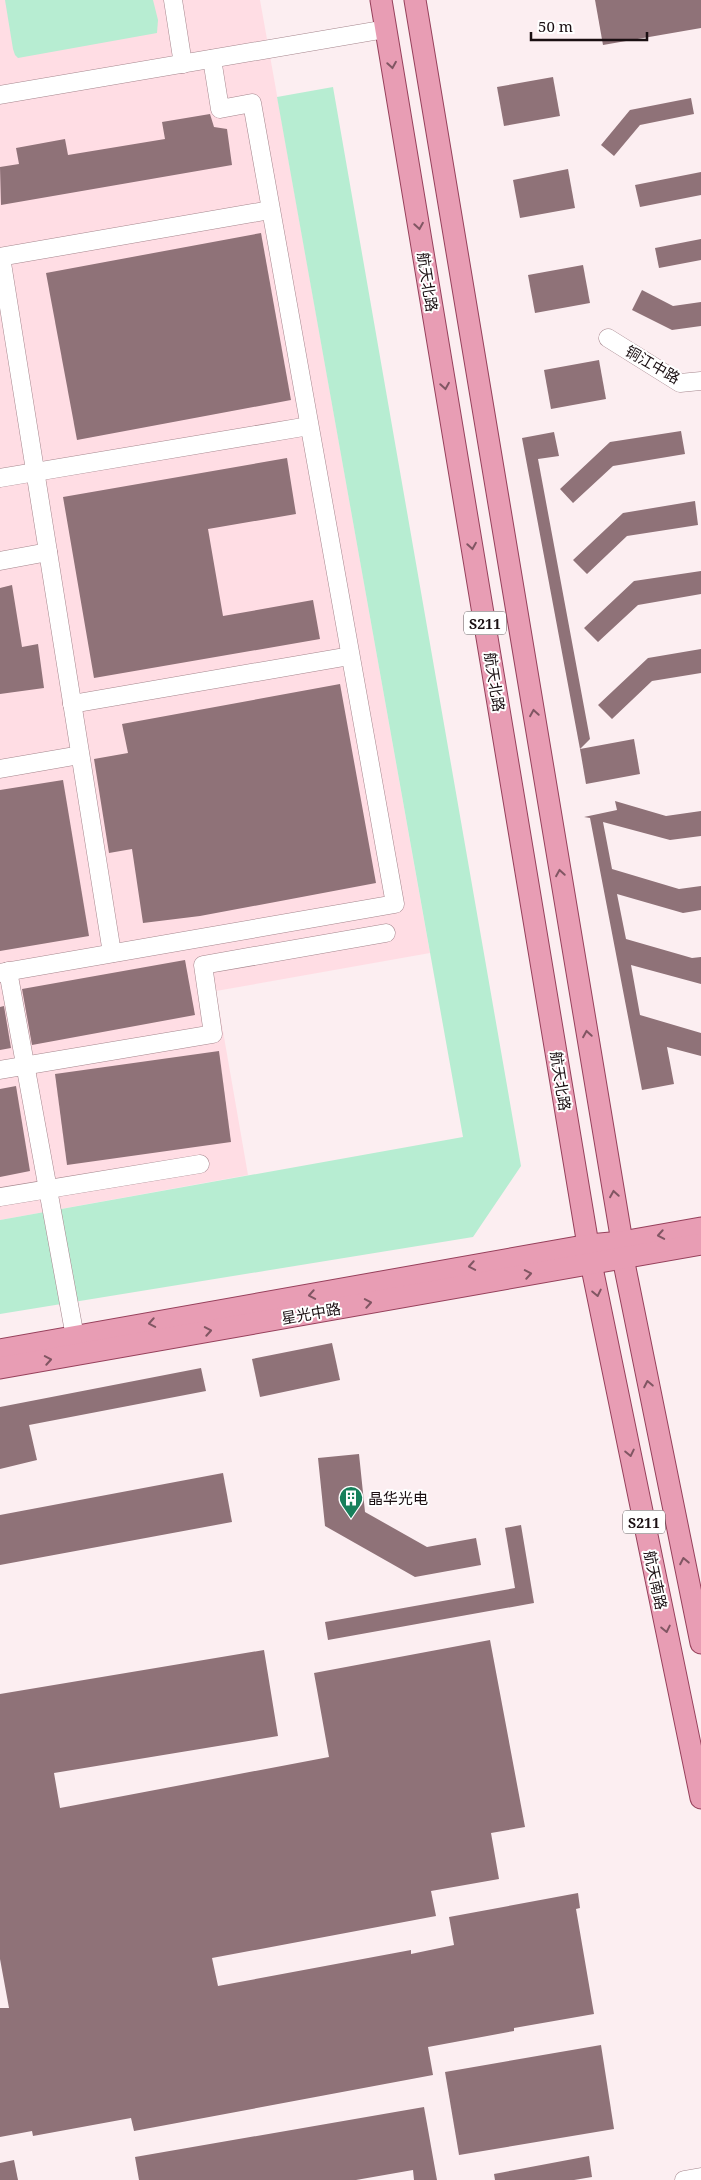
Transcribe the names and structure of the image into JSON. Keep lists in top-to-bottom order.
{
  "streets": {
    "main road": [
      "航天北路",
      "S211",
      "星光中路",
      "航天南路"
    ],
    "street": ["铜江中路"]
  },
  "crossings": [
    ["航天北路", "星光中路"],
    ["航天北路", "航天南路"],
    ["S211", "星光中路"],
    ["S211", "航天南路"],
    ["星光中路", "航天南路"]
  ],
  "places": {
    "building": ["晶华光电"]
  },
  "scale_bar": "50 m"
}
